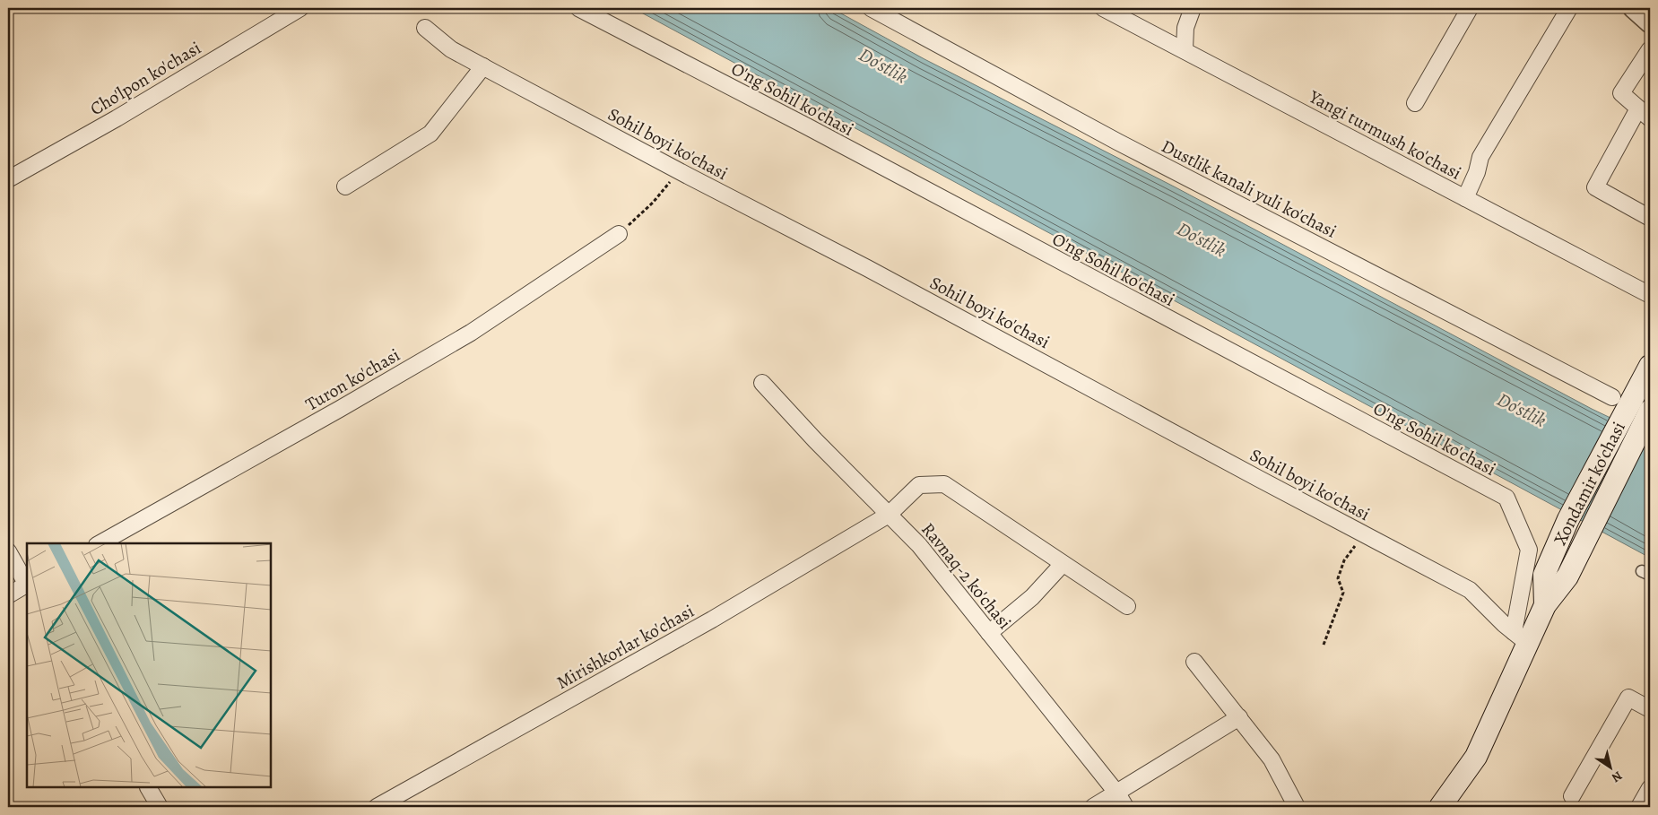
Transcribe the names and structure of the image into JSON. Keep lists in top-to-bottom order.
{
  "streets": {
    "main road": ["Xondamir ko'chasi"],
    "street": [
      "Cho'lpon ko'chasi",
      "O'ng Sohil ko'chasi",
      "Yangi turmush ko'chasi",
      "Sohil boyi ko'chasi",
      "Dustlik kanali yuli ko'chasi",
      "Turon ko'chasi",
      "Ravnaq-2 ko'chasi",
      "Mirishkorlar ko'chasi"
    ]
  },
  "crossings": [
    ["O'ng Sohil ko'chasi", "Sohil boyi ko'chasi"],
    ["O'ng Sohil ko'chasi", "Xondamir ko'chasi"],
    ["Sohil boyi ko'chasi", "Xondamir ko'chasi"],
    ["Ravnaq-2 ko'chasi", "Mirishkorlar ko'chasi"]
  ],
  "water": ["Do'stlik"],
  "north": "bottom right"
}
